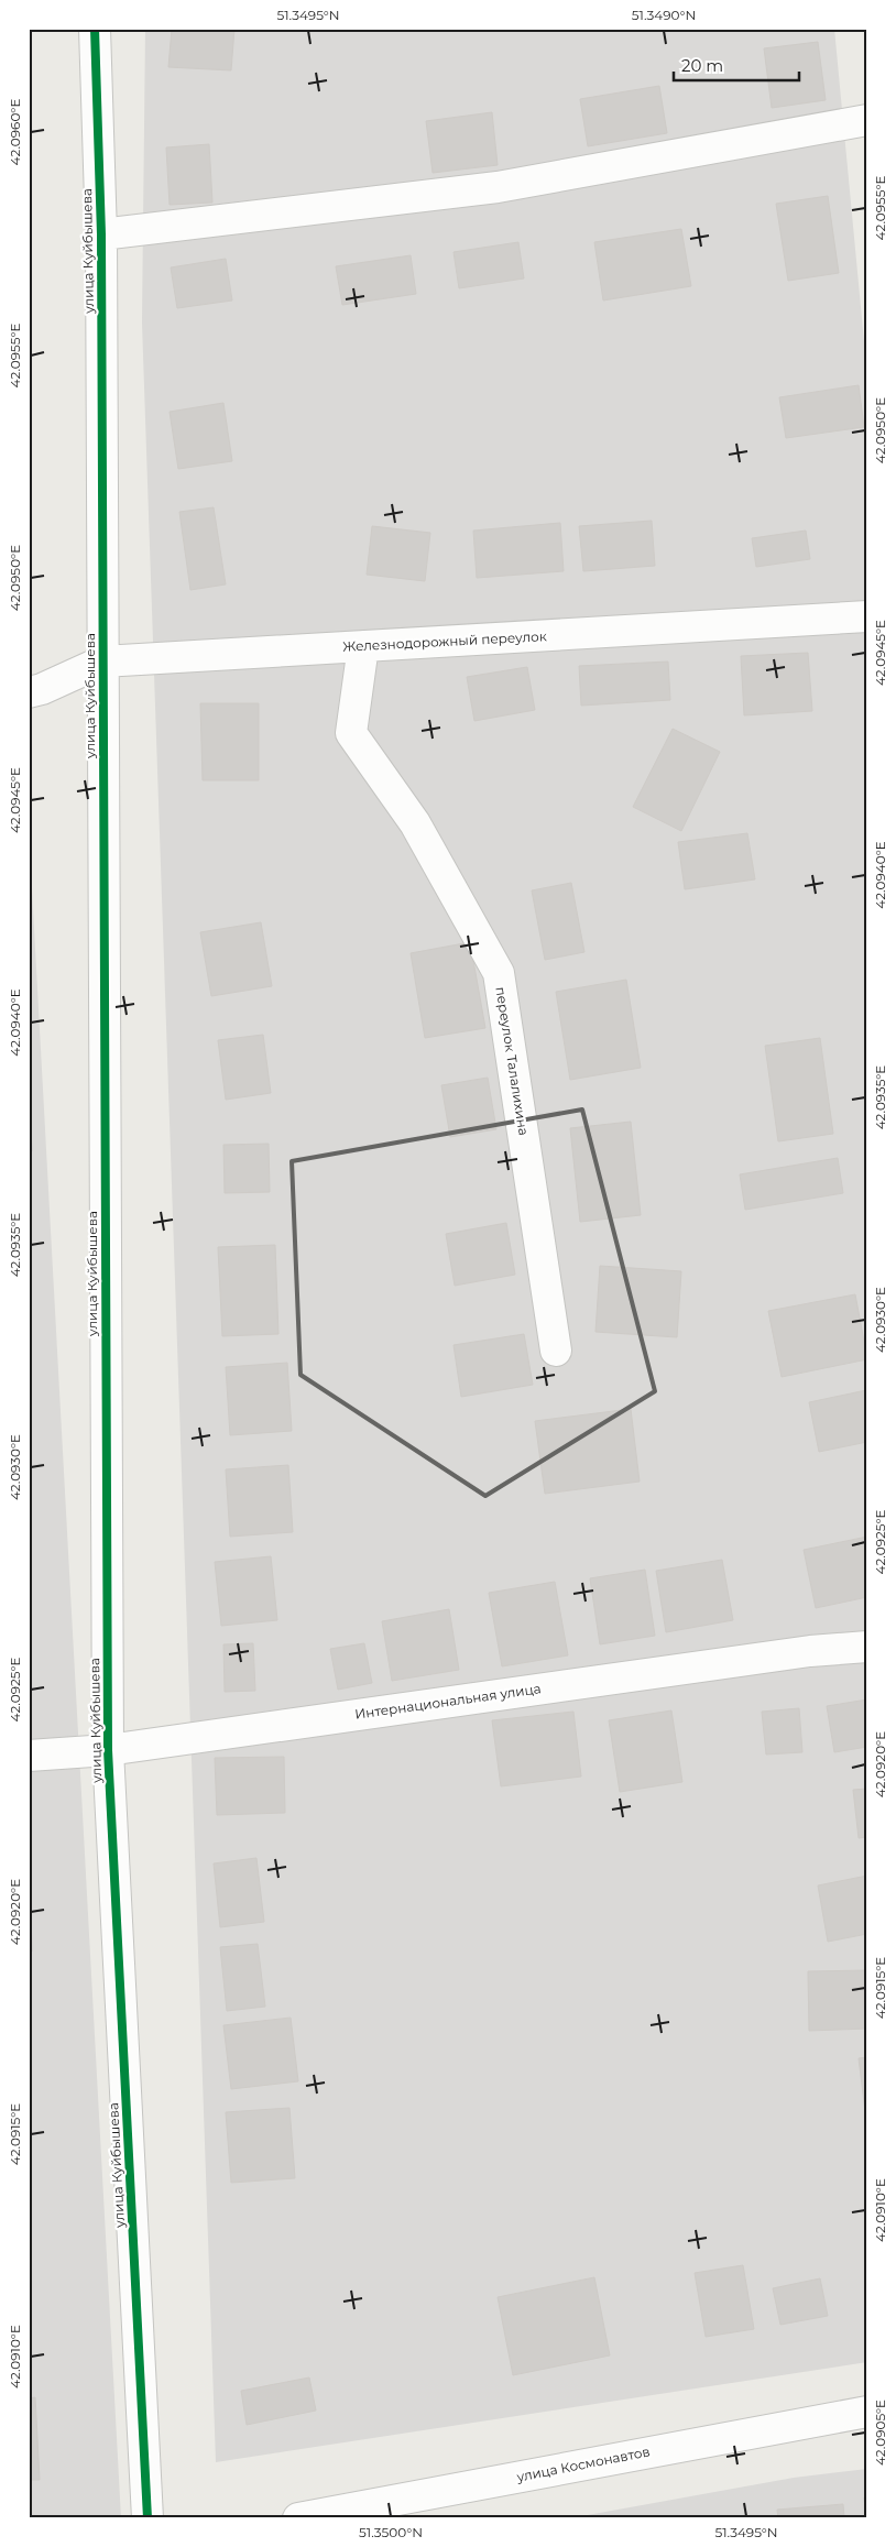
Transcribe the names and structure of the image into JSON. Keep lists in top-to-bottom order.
{
  "streets": {
    "street": [
      "улица Куйбышева",
      "Железнодорожный переулок",
      "переулок Талалихина",
      "Интернациональная улица",
      "улица Космонавтов"
    ]
  },
  "crossings": [
    ["улица Куйбышева", "Железнодорожный переулок"],
    ["улица Куйбышева", "Интернациональная улица"],
    ["Железнодорожный переулок", "переулок Талалихина"]
  ],
  "scale_bar": "20 m",
  "coordinates": [
    "51.3495°N",
    "51.3490°N",
    "42.0960°E",
    "42.0955°E",
    "42.0950°E",
    "42.0945°E",
    "42.0940°E",
    "42.0935°E",
    "42.0930°E",
    "42.0925°E",
    "42.0920°E",
    "42.0915°E",
    "42.0910°E",
    "42.0905°E",
    "51.3500°N"
  ]
}
